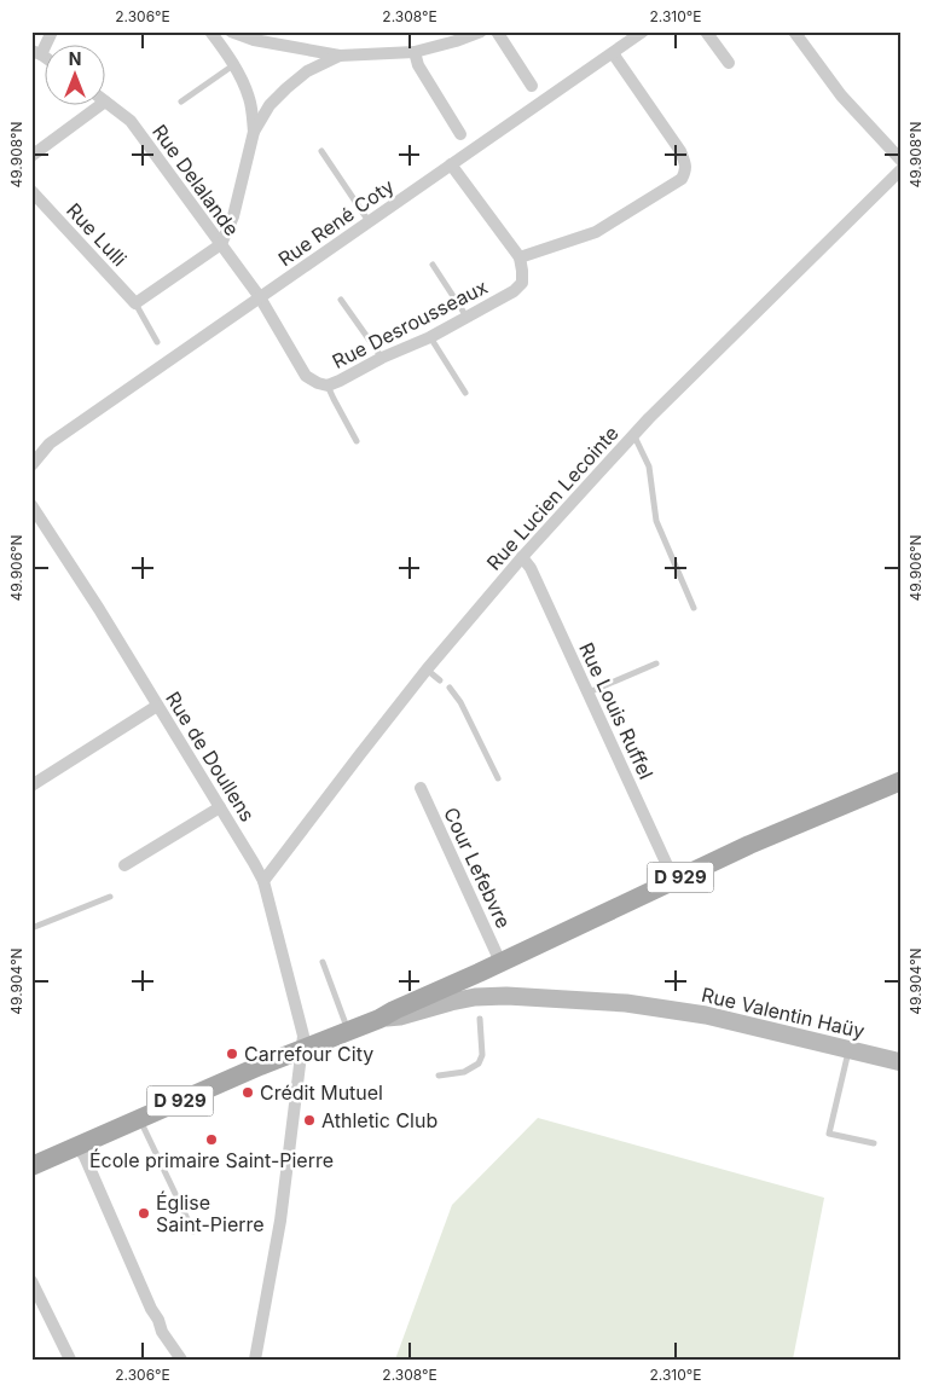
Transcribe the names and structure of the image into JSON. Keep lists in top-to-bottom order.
{
  "streets": {
    "main road": ["D 929"],
    "street": [
      "Rue Delalande",
      "Rue René Coty",
      "Rue Lulli",
      "Rue Desrousseaux",
      "Rue Lucien Lecointe",
      "Rue Louis Ruffel",
      "Rue de Doullens",
      "Cour Lefebvre",
      "Rue Valentin Haüy"
    ]
  },
  "crossings": [
    ["Rue Delalande", "Rue René Coty"],
    ["Rue Delalande", "Rue Desrousseaux"],
    ["Rue René Coty", "Rue Desrousseaux"],
    ["Rue Lucien Lecointe", "Rue Louis Ruffel"],
    ["Rue Lucien Lecointe", "Rue de Doullens"],
    ["Rue Louis Ruffel", "D 929"],
    ["Rue de Doullens", "D 929"],
    ["Cour Lefebvre", "D 929"],
    ["D 929", "Rue Valentin Haüy"]
  ],
  "places": [
    "Carrefour City",
    "Crédit Mutuel",
    "Athletic Club",
    "École primaire Saint-Pierre",
    "Église Saint-Pierre"
  ],
  "north": "top",
  "coordinates": [
    "2.306°E",
    "2.308°E",
    "2.310°E",
    "49.908°N",
    "49.906°N",
    "49.904°N"
  ]
}
